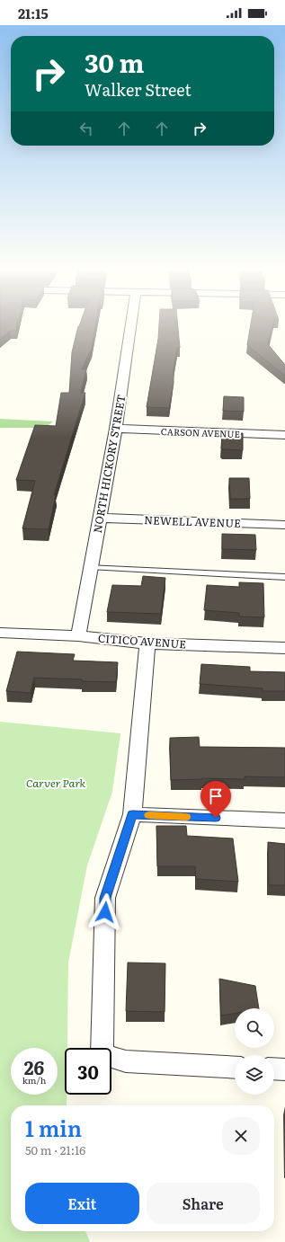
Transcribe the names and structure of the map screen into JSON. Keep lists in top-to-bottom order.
{
  "streets": {
    "street": [
      "CARSON AVENUE",
      "NORTH HICKORY STREET",
      "NEWELL AVENUE",
      "CITICO AVENUE"
    ]
  },
  "crossings": [
    ["CARSON AVENUE", "NORTH HICKORY STREET"],
    ["NORTH HICKORY STREET", "NEWELL AVENUE"],
    ["NORTH HICKORY STREET", "CITICO AVENUE"]
  ],
  "parks": ["Carver Park"],
  "page": {
    "status": "21:15",
    "turn": ["30 m", "Walker Street"],
    "speed": "26 km/h",
    "limit": "30",
    "heading": ["1 min", "50 m · 21:16"],
    "buttons": ["Exit", "Share"]
  }
}
